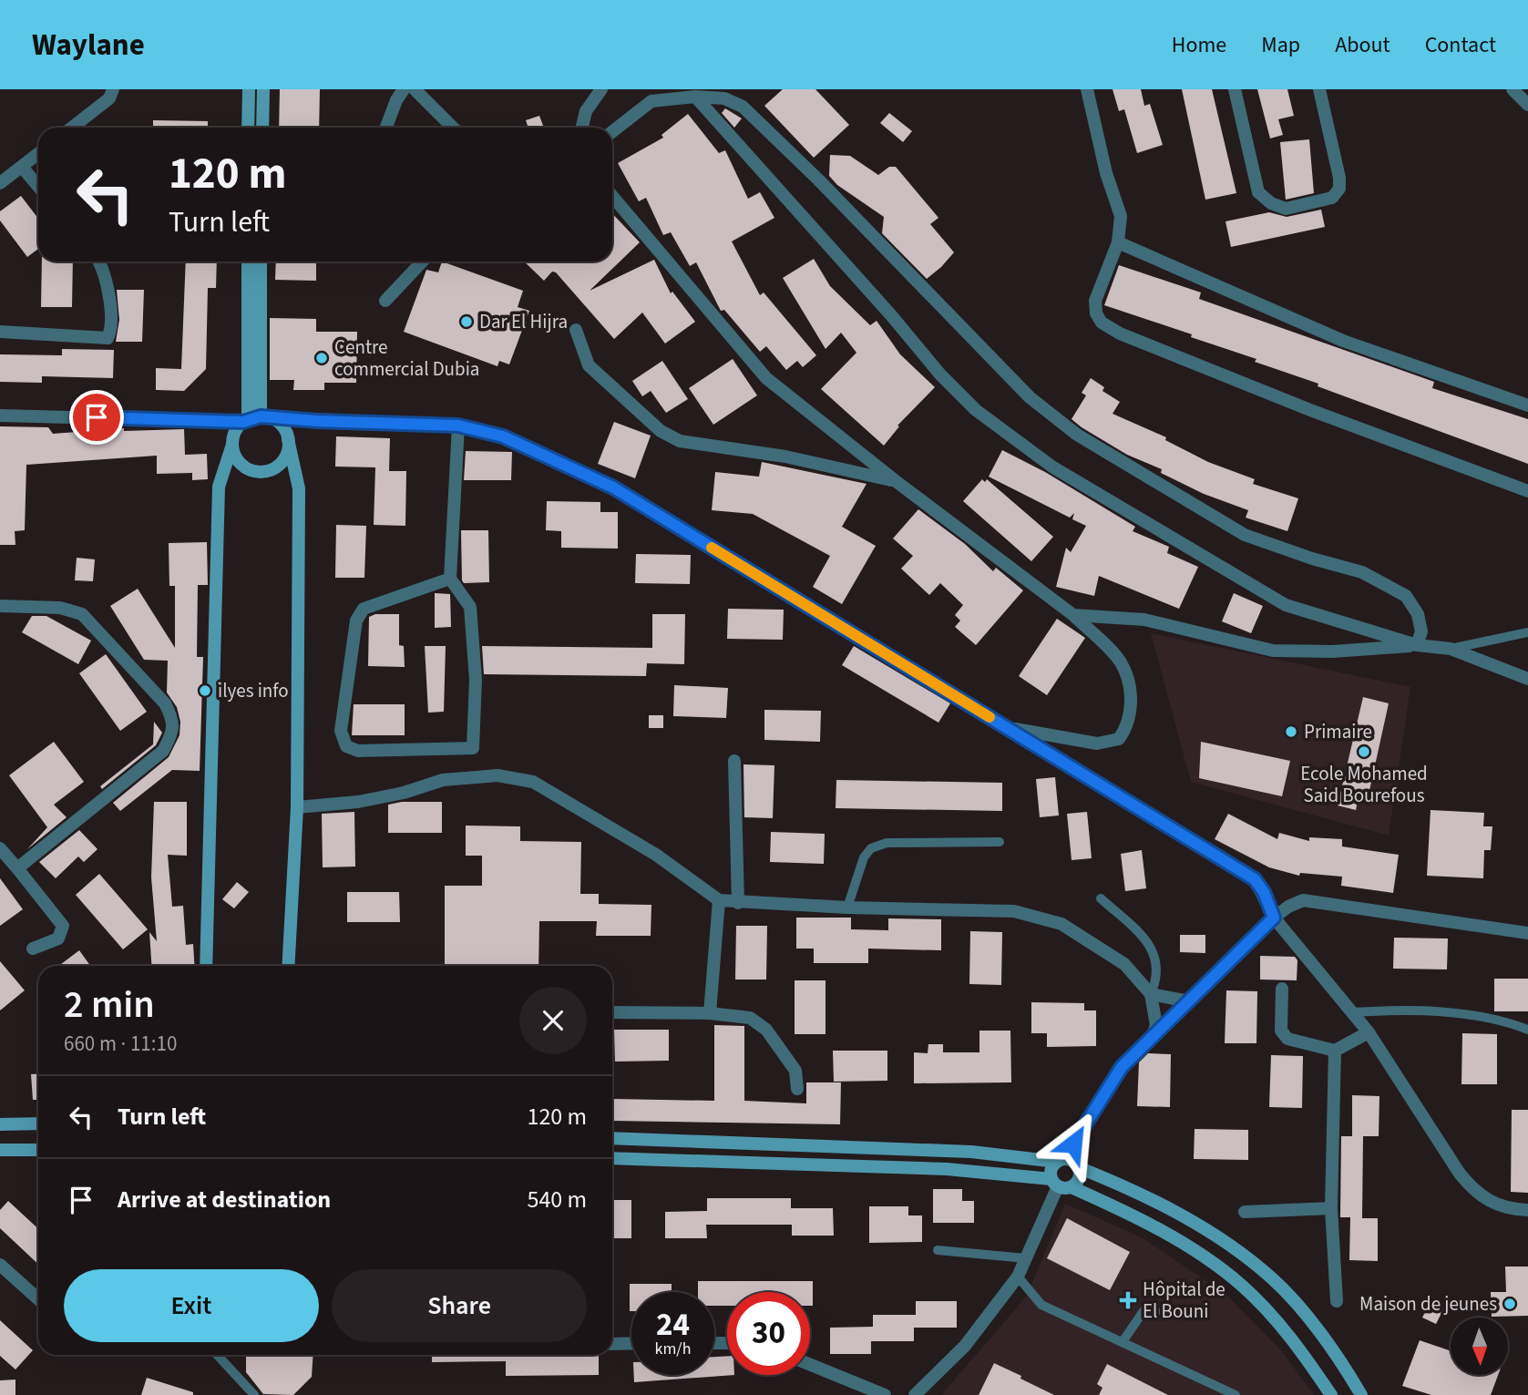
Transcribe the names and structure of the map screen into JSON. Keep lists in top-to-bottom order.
{
  "places": {
    "other": [
      "Dar El Hijra",
      "Centre commercial Dubia",
      "ilyes info",
      "Primaire",
      "Ecole Mohamed Said Bourefous",
      "Maison de jeunes"
    ],
    "health": ["Hôpital de El Bouni"]
  },
  "north": "bottom",
  "page": {
    "header": "Waylane",
    "nav": [
      "Home",
      "Map",
      "About",
      "Contact"
    ],
    "turn": ["120 m", "Turn left"],
    "heading": ["2 min", "660 m · 11:10"],
    "list": [
      {
        "name": "Turn left",
        "value": "120 m"
      },
      {
        "name": "Arrive at destination",
        "value": "540 m"
      }
    ],
    "buttons": ["Exit", "Share"],
    "speed": "24 km/h",
    "limit": "30"
  }
}
